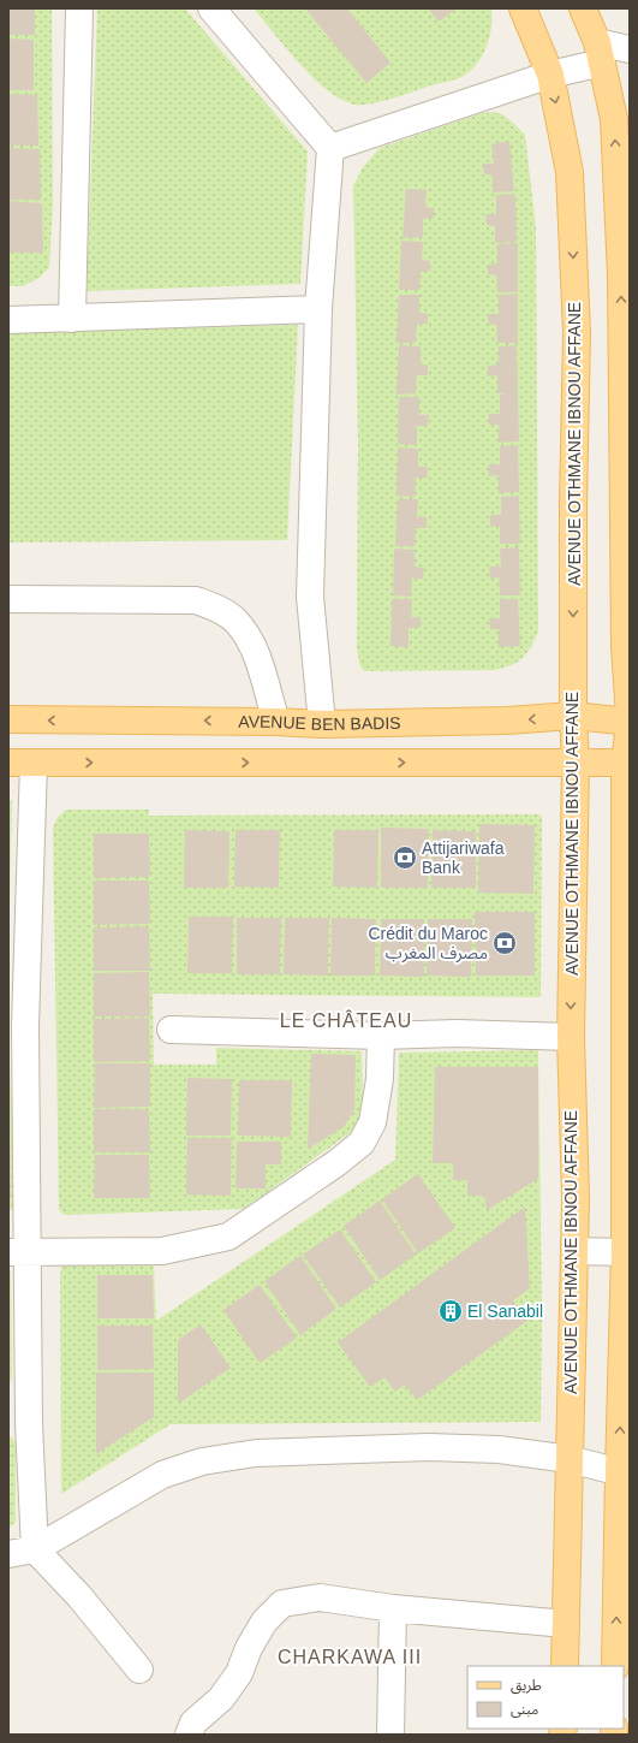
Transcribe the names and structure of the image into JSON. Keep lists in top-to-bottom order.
{
  "streets": {
    "main road": ["AVENUE OTHMANE IBNOU AFFANE", "AVENUE BEN BADIS"]
  },
  "crossings": [
    ["AVENUE OTHMANE IBNOU AFFANE", "AVENUE BEN BADIS"]
  ],
  "districts": ["LE CHÂTEAU", "CHARKAWA III"],
  "places": {
    "bank": ["Attijariwafa Bank", "Crédit du Maroc مصرف المغرب"],
    "building": ["El Sanabil"]
  },
  "legend": ["طريق", "مبنى"]
}
